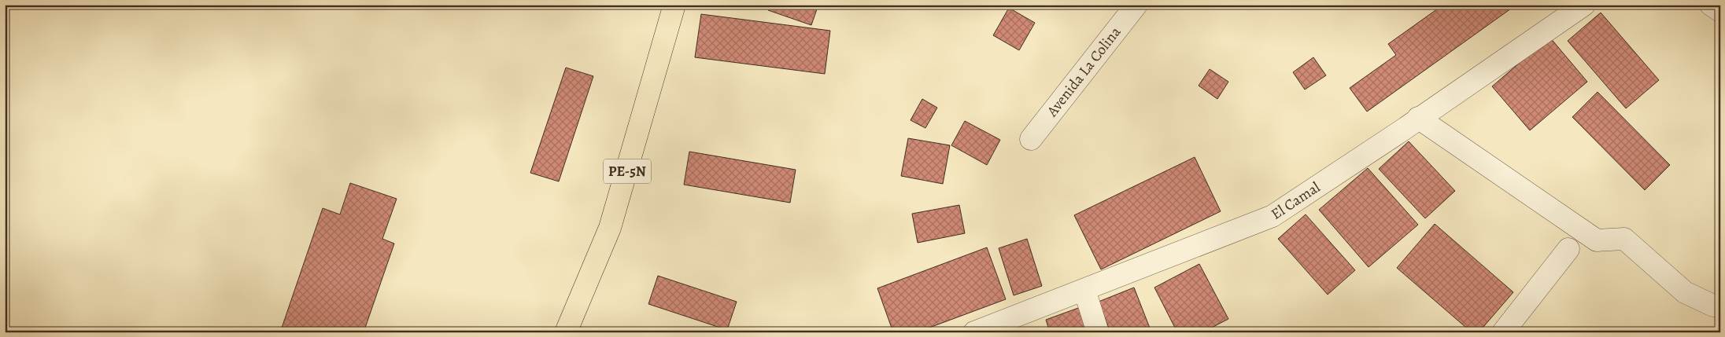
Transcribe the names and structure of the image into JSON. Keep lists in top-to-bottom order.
{
  "streets": {
    "highway": ["PE-5N"],
    "street": ["Avenida La Colina", "El Camal"]
  }
}
